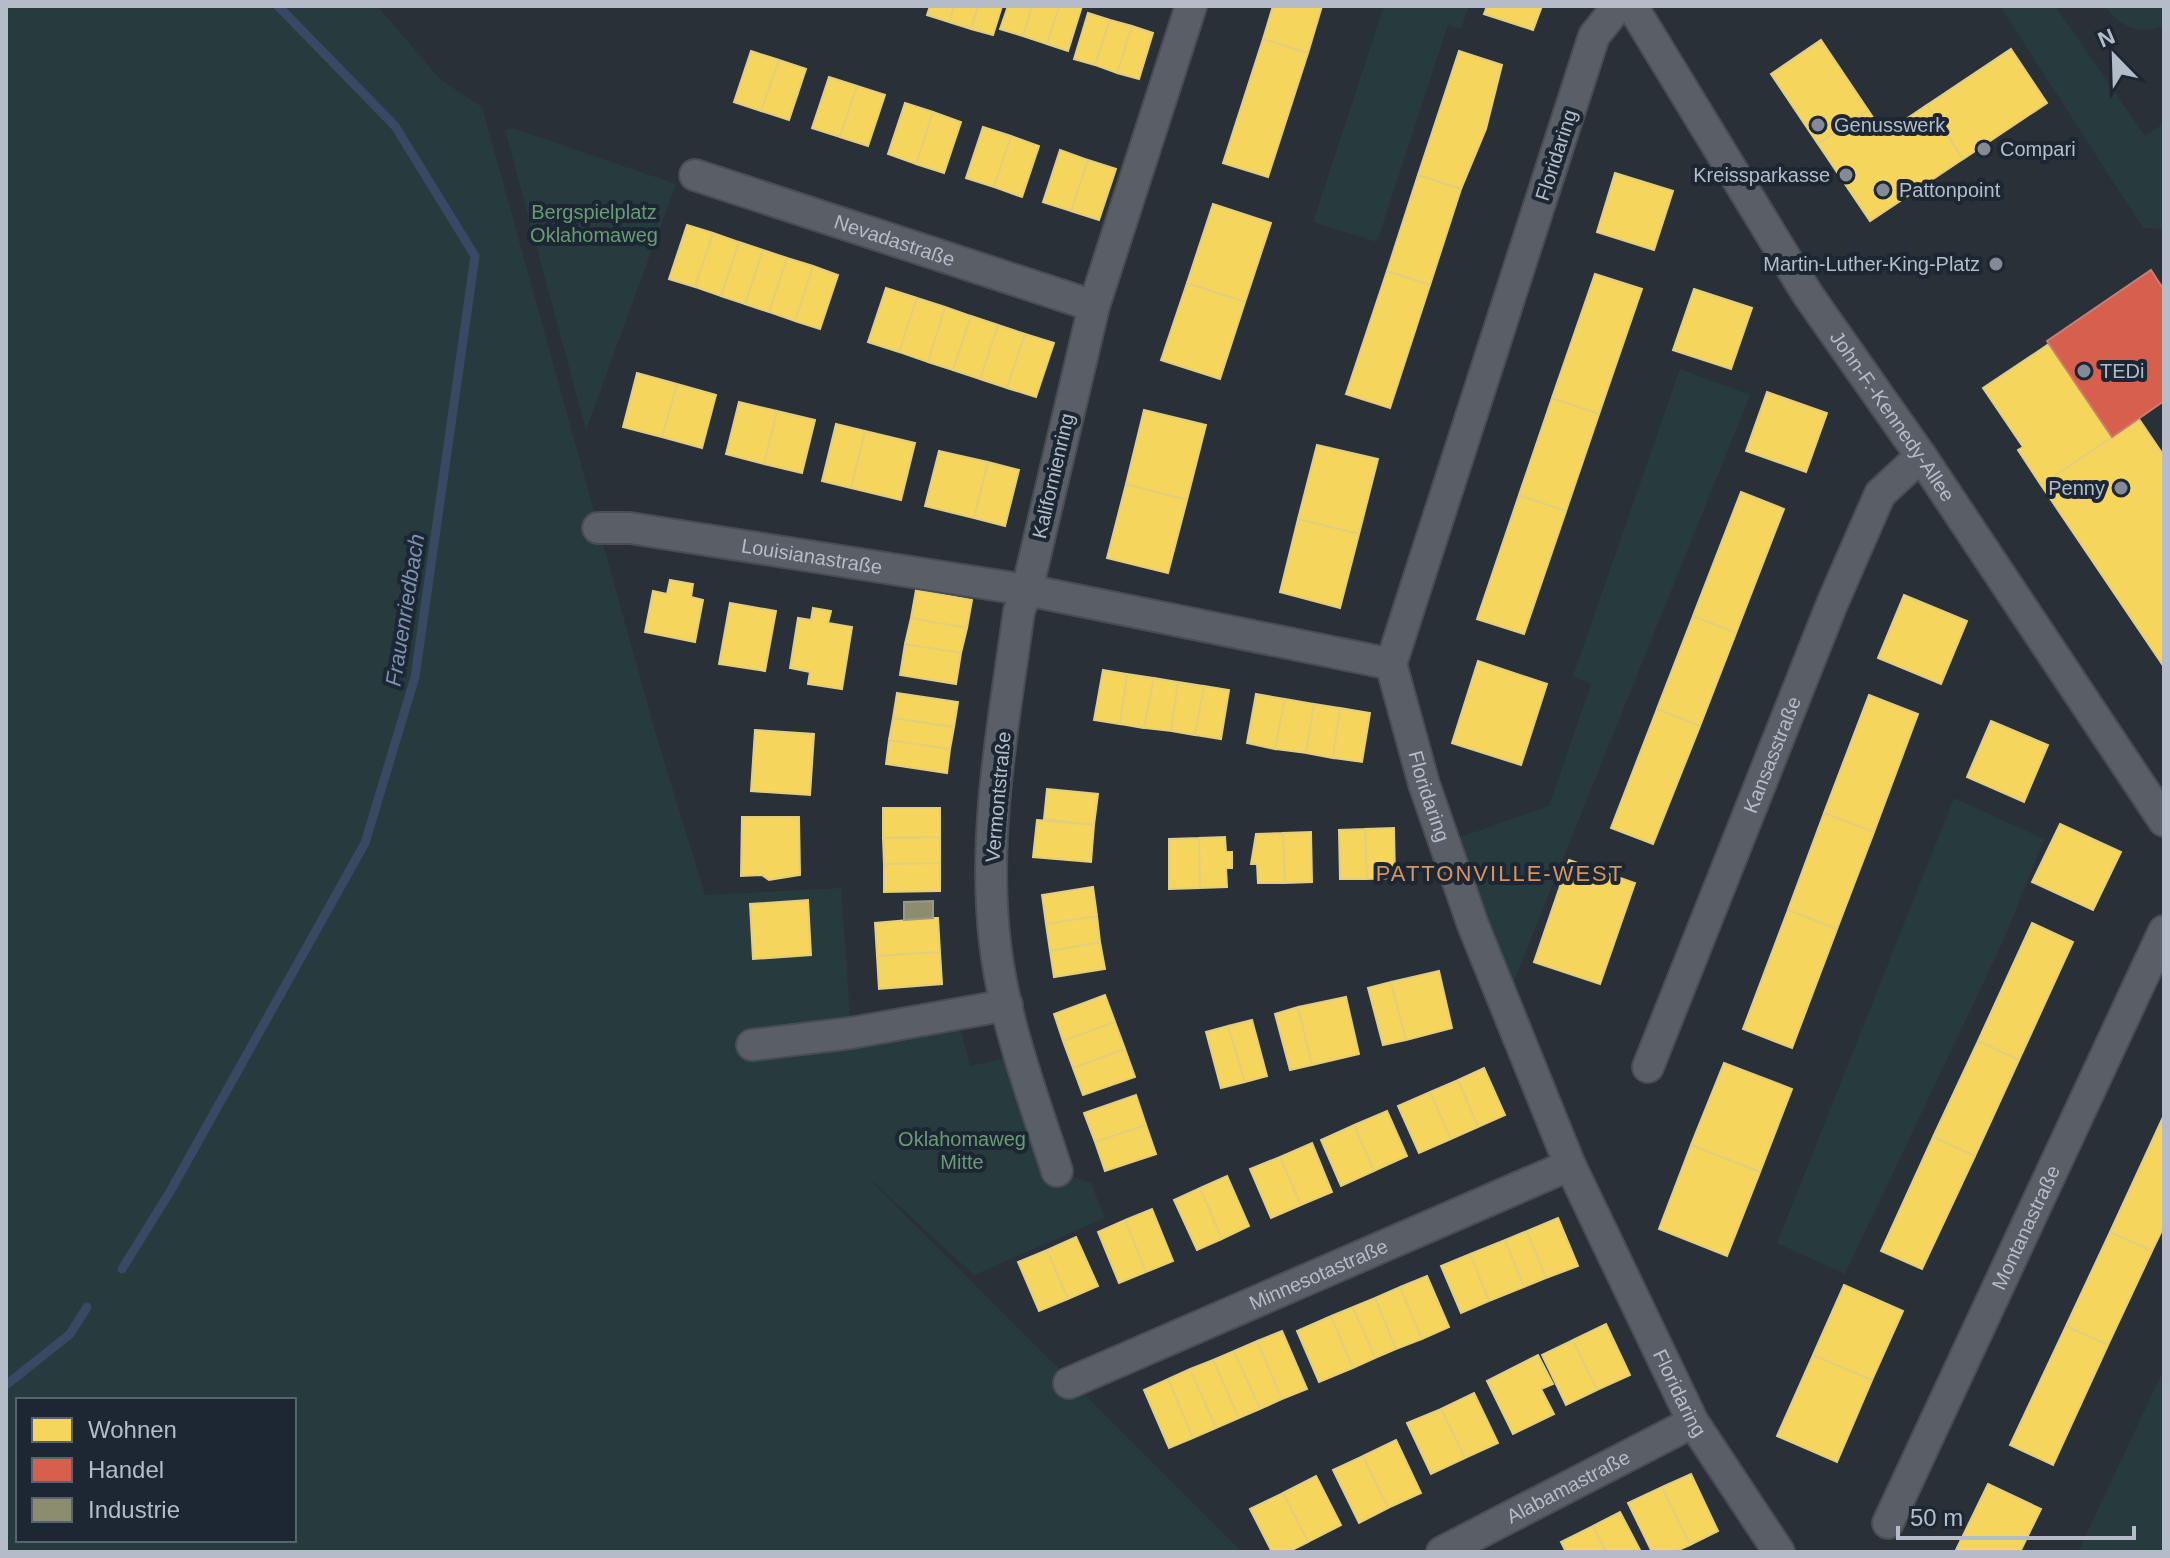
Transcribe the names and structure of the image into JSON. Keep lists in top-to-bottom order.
{
  "streets": {
    "street": [
      "Floridaring",
      "Nevadastraße",
      "John-F.-Kennedy-Allee",
      "Kalifornienring",
      "Louisianastraße",
      "Kansasstraße",
      "Vermontstraße",
      "Montanastraße",
      "Minnesotastraße",
      "Alabamastraße"
    ]
  },
  "crossings": [
    ["Floridaring", "Minnesotastraße"],
    ["Floridaring", "Alabamastraße"],
    ["Nevadastraße", "Kalifornienring"],
    ["John-F.-Kennedy-Allee", "Kansasstraße"],
    ["Kalifornienring", "Louisianastraße"],
    ["Kalifornienring", "Vermontstraße"],
    ["Louisianastraße", "Vermontstraße"]
  ],
  "districts": ["PATTONVILLE-WEST"],
  "water": ["Frauenriedbach"],
  "parks": ["Bergspielplatz Oklahomaweg", "Oklahomaweg Mitte"],
  "places": [
    "Genusswerk",
    "Compari",
    "Kreissparkasse",
    "Pattonpoint",
    "Martin-Luther-King-Platz",
    "TEDi",
    "Penny"
  ],
  "legend": ["Wohnen", "Handel", "Industrie"],
  "scale_bar": "50 m",
  "north": "top left"
}
